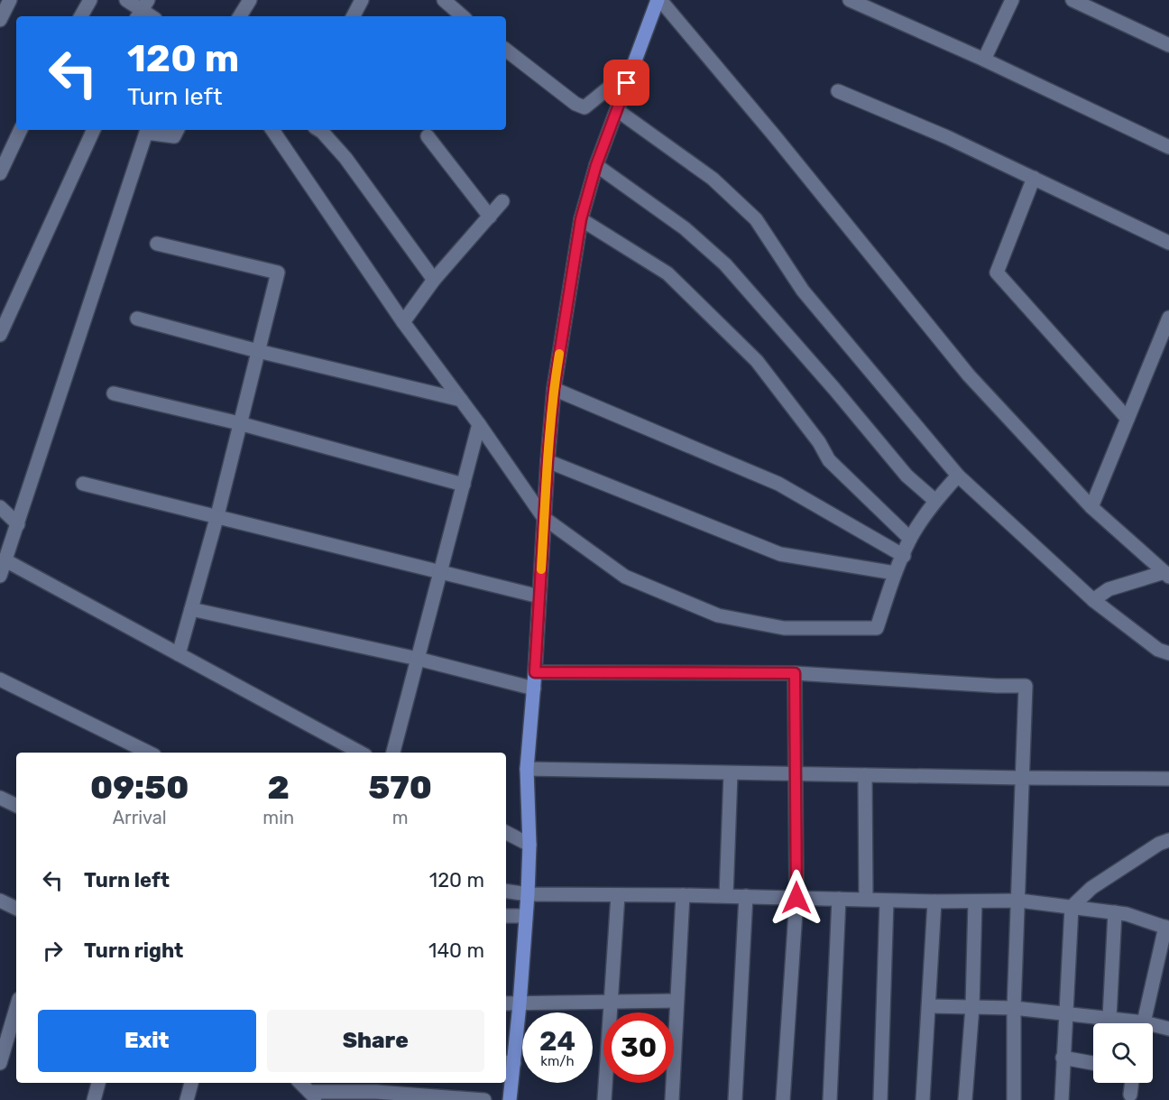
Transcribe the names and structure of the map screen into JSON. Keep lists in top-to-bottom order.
{
  "page": {
    "turn": ["120 m", "Turn left"],
    "eta": [
      "09:50",
      "Arrival",
      "2",
      "min",
      "570",
      "m"
    ],
    "list": [
      {
        "name": "Turn left",
        "value": "120 m"
      },
      {
        "name": "Turn right",
        "value": "140 m"
      }
    ],
    "buttons": ["Exit", "Share"],
    "speed": "24 km/h",
    "limit": "30"
  }
}
